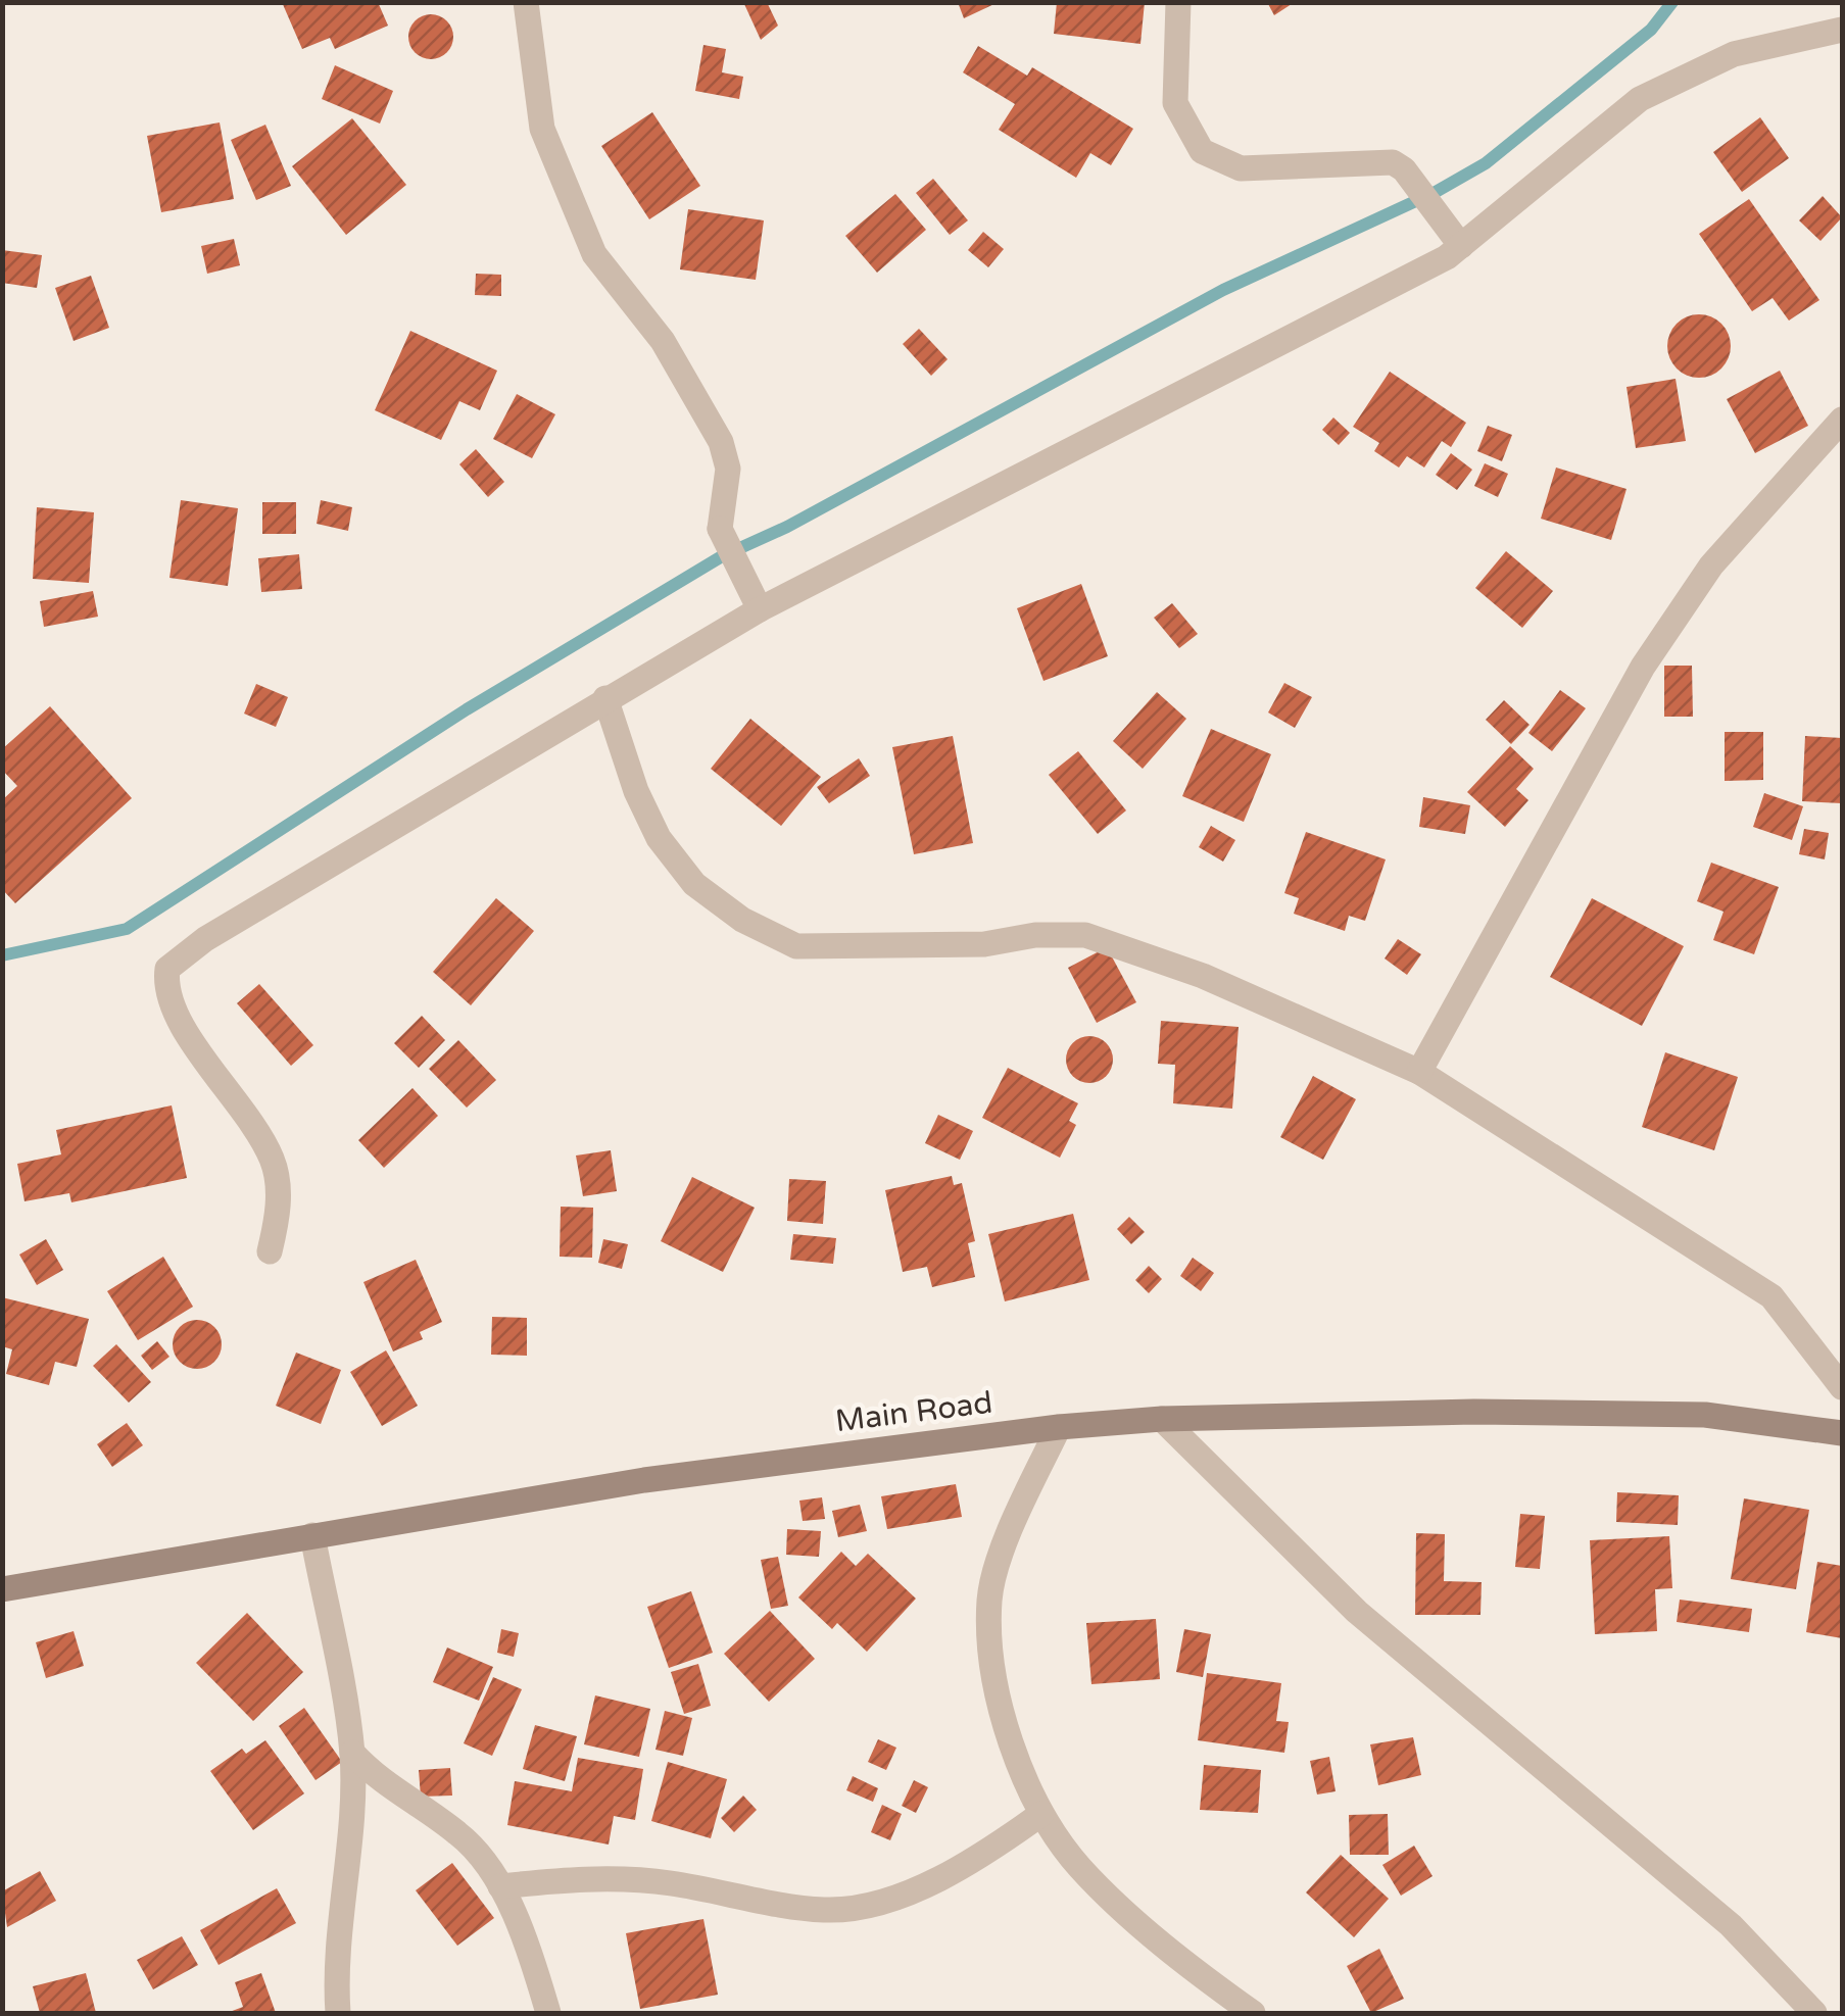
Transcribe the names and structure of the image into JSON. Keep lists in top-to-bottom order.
{
  "streets": {
    "street": ["Main Road"]
  }
}
